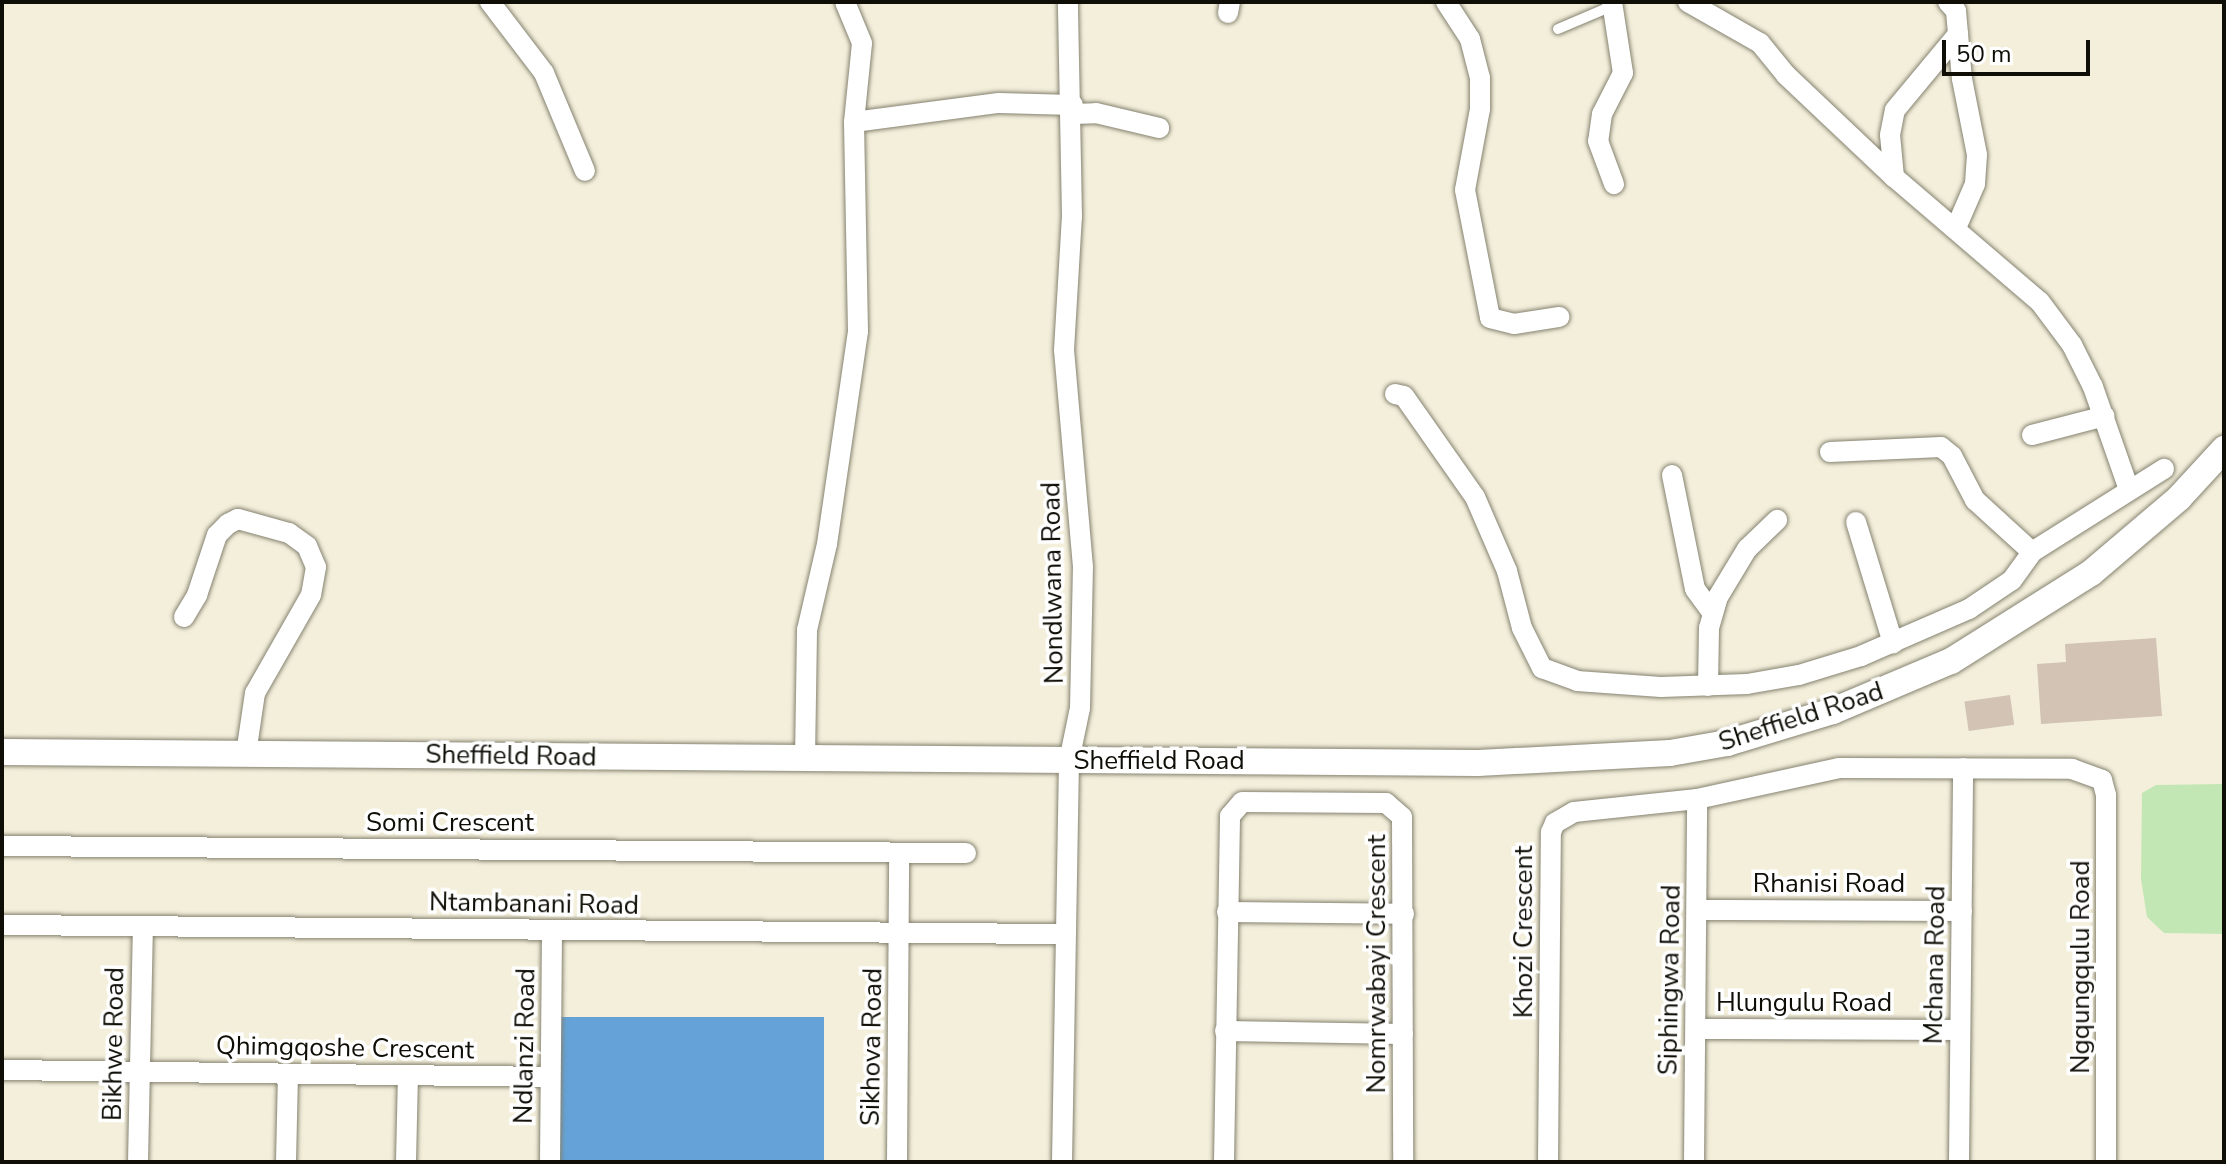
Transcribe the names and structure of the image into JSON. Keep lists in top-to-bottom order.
{
  "streets": {
    "street": [
      "Nondlwana Road",
      "Sheffield Road",
      "Somi Crescent",
      "Rhanisi Road",
      "Ntambanani Road",
      "Khozi Crescent",
      "Nomrwabayi Crescent",
      "Mchana Road",
      "Ngqungqulu Road",
      "Siphingwa Road",
      "Hlungulu Road",
      "Bikhwe Road",
      "Ndlanzi Road",
      "Sikhova Road",
      "Qhimgqoshe Crescent"
    ]
  },
  "crossings": [
    ["Nondlwana Road", "Sheffield Road"],
    ["Nondlwana Road", "Ntambanani Road"],
    ["Rhanisi Road", "Mchana Road"],
    ["Rhanisi Road", "Siphingwa Road"],
    ["Ntambanani Road", "Bikhwe Road"],
    ["Ntambanani Road", "Ndlanzi Road"],
    ["Ntambanani Road", "Sikhova Road"],
    ["Khozi Crescent", "Mchana Road"],
    ["Khozi Crescent", "Ngqungqulu Road"],
    ["Khozi Crescent", "Siphingwa Road"],
    ["Mchana Road", "Hlungulu Road"],
    ["Siphingwa Road", "Hlungulu Road"],
    ["Bikhwe Road", "Qhimgqoshe Crescent"],
    ["Ndlanzi Road", "Qhimgqoshe Crescent"]
  ],
  "scale_bar": "50 m"
}
